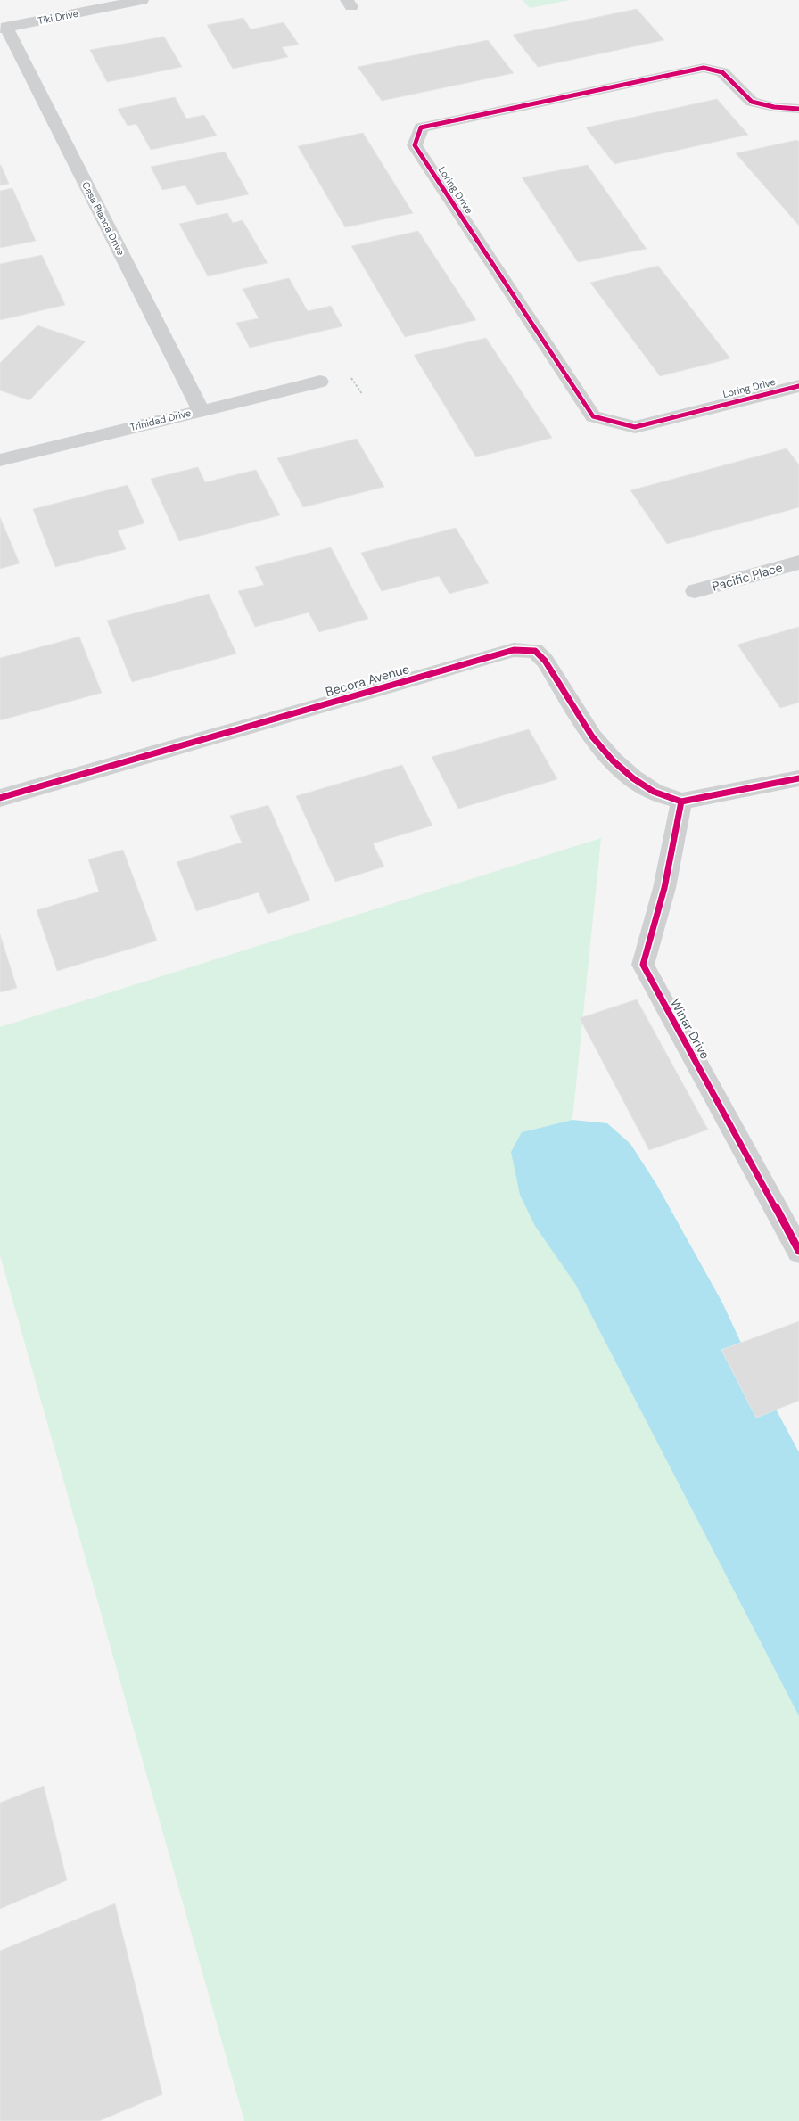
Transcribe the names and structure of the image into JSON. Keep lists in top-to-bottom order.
{
  "streets": {
    "street": [
      "Tiki Drive",
      "Loring Drive",
      "Casa Blanca Drive",
      "Trinidad Drive",
      "Pacific Place",
      "Becora Avenue",
      "Winar Drive"
    ]
  },
  "crossings": [
    ["Tiki Drive", "Casa Blanca Drive"],
    ["Casa Blanca Drive", "Trinidad Drive"],
    ["Becora Avenue", "Winar Drive"]
  ]
}
